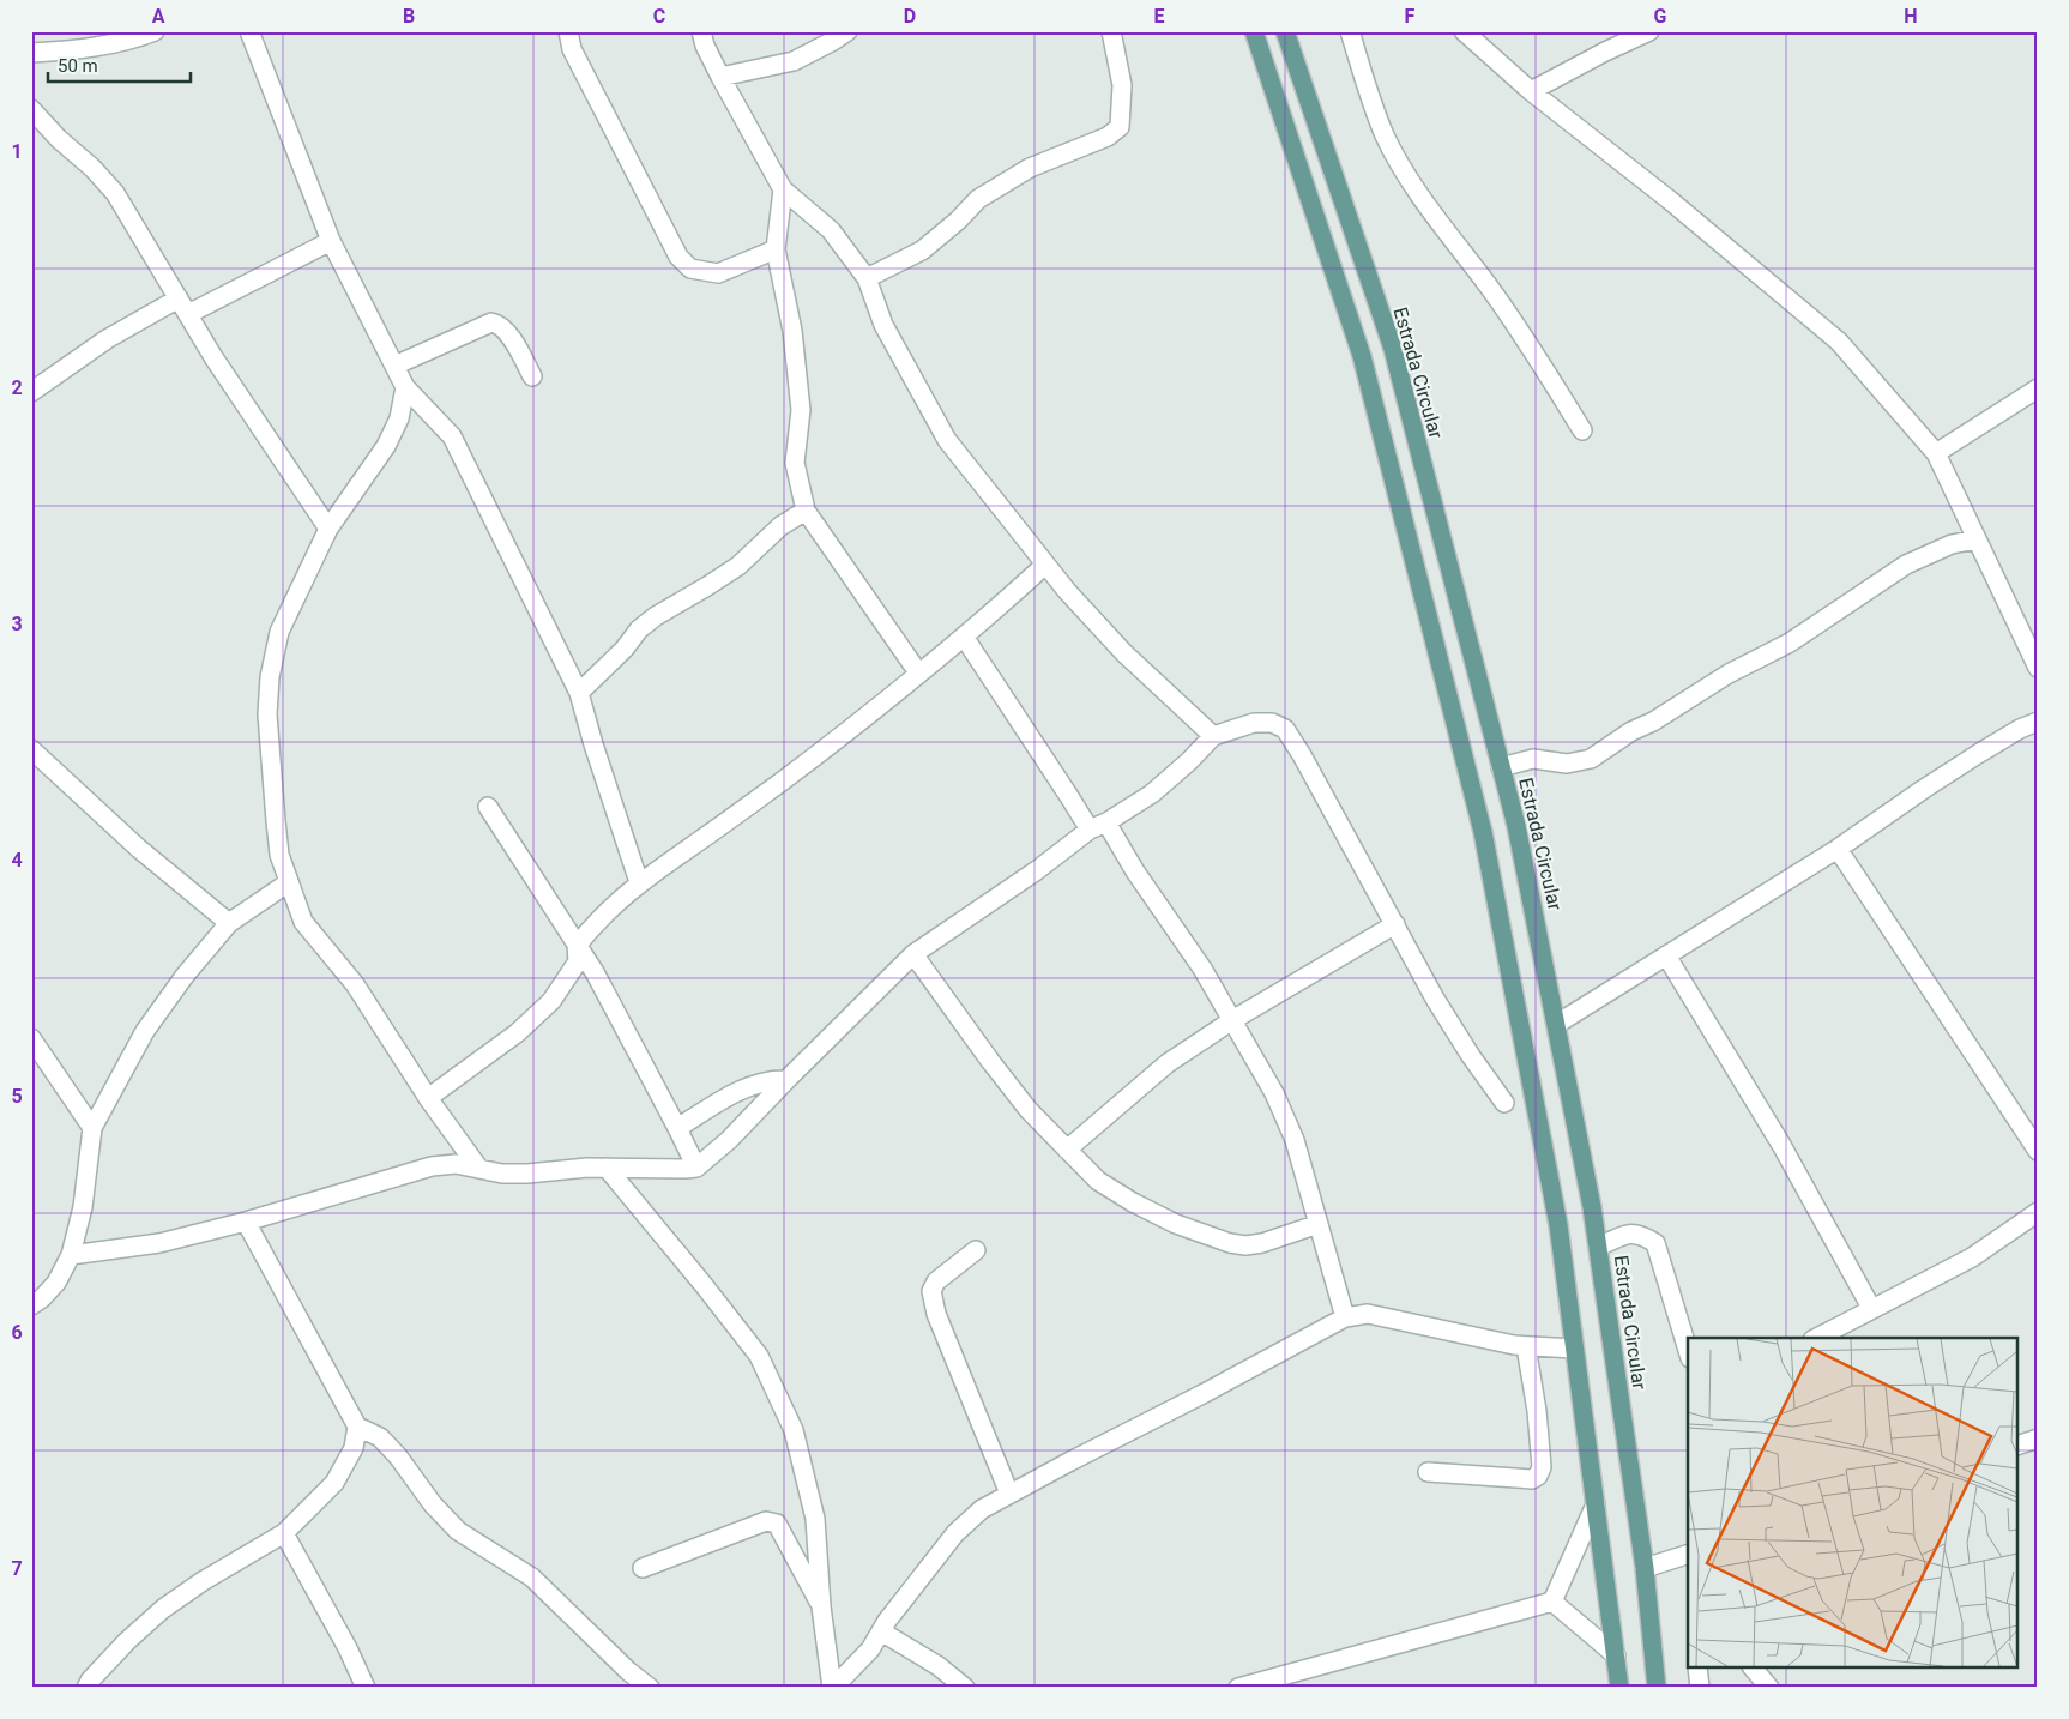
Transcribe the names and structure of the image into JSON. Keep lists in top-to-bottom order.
{
  "streets": {
    "main road": ["Estrada Circular"]
  },
  "scale_bar": "50 m",
  "grid": {
    "columns": [
      "A",
      "B",
      "C",
      "D",
      "E",
      "F",
      "G",
      "H"
    ],
    "rows": [
      "1",
      "2",
      "3",
      "4",
      "5",
      "6",
      "7"
    ]
  }
}
